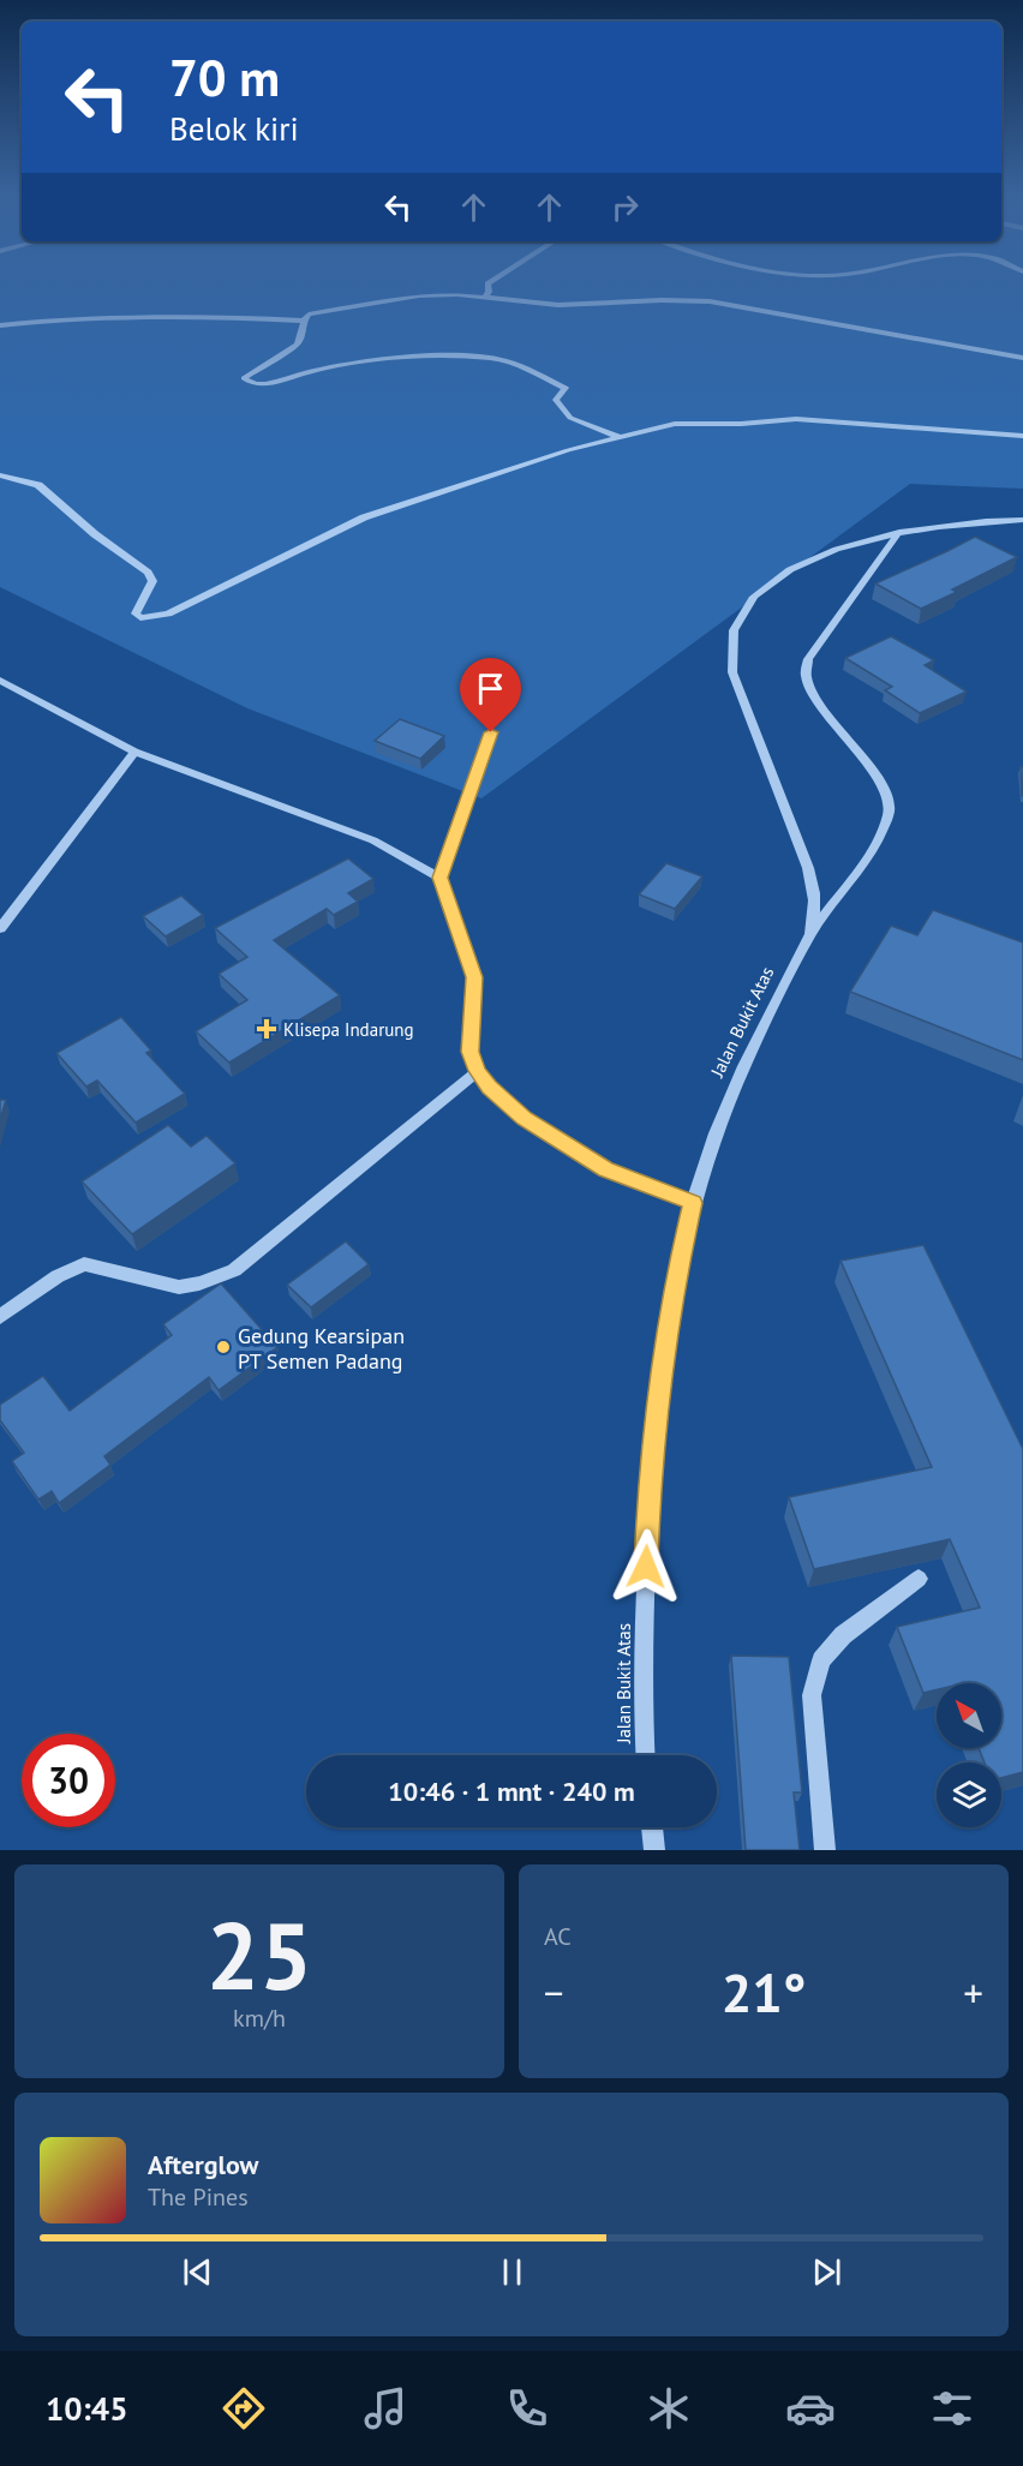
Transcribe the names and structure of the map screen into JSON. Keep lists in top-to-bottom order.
{
  "streets": {
    "street": ["Jalan Bukit Atas"]
  },
  "places": {
    "health": ["Klisepa Indarung"],
    "other": ["Gedung Kearsipan PT Semen Padang"]
  },
  "north": "top left",
  "page": {
    "turn": ["70 m", "Belok kiri"],
    "limit": "30",
    "trip": "10:46 · 1 mnt · 240 m",
    "tile": [
      ["25", "km/h"],
      "AC"
    ],
    "heat": ["−", "21°", "+"],
    "song": ["Afterglow", "The Pines"],
    "tabs": "10:45"
  }
}
